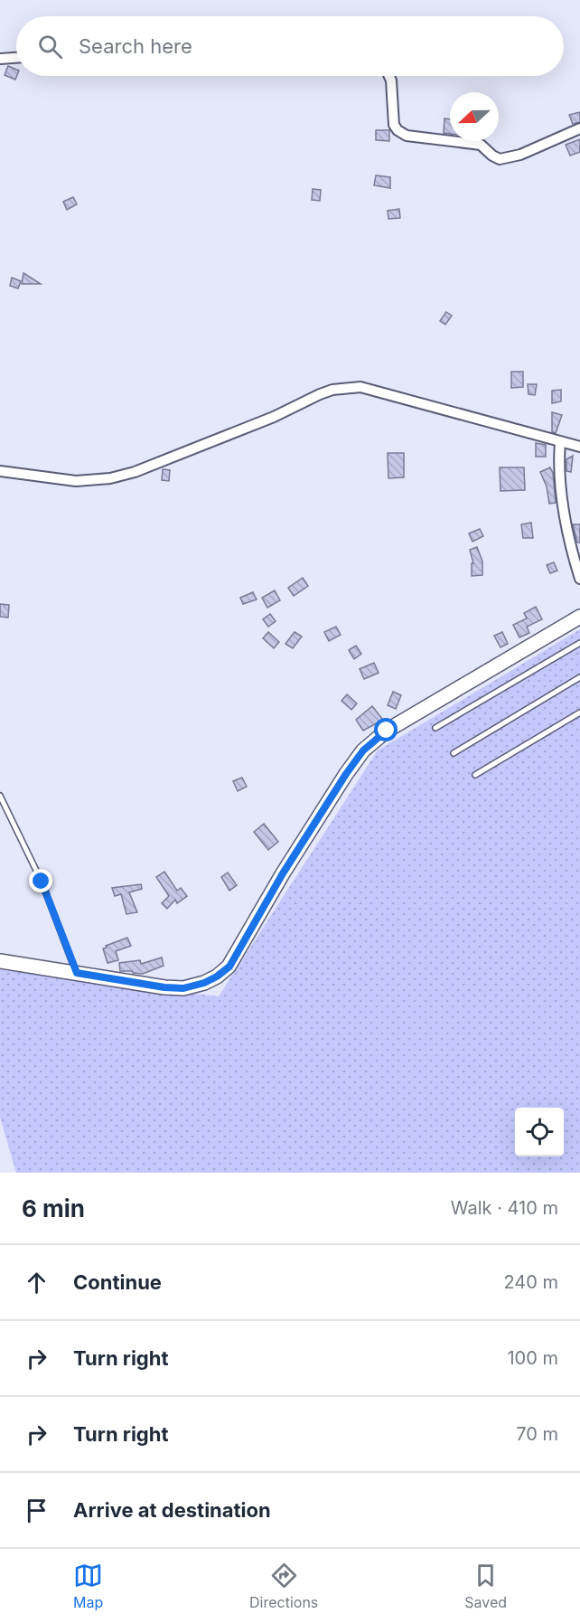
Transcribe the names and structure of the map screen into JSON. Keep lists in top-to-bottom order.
{
  "north": "left",
  "page": {
    "search": "Search here",
    "heading": ["6 min", "Walk · 410 m"],
    "list": [
      ["Continue", "240 m"],
      ["Turn right", "100 m"],
      ["Turn right", "70 m"],
      "Arrive at destination"
    ],
    "nav": ["Map", "Directions", "Saved"]
  }
}
